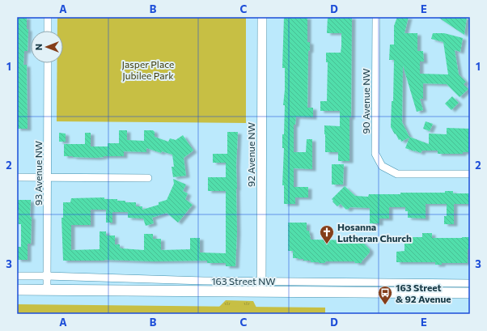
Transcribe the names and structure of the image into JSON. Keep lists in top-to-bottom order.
{
  "streets": {
    "main road": ["163 Street NW"],
    "street": ["90 Avenue NW", "92 Avenue NW", "93 Avenue NW"]
  },
  "crossings": [
    ["92 Avenue NW", "163 Street NW"],
    ["93 Avenue NW", "163 Street NW"]
  ],
  "parks": ["Jasper Place Jubilee Park"],
  "places": {
    "church": ["Hosanna Lutheran Church"],
    "bus stop": ["163 Street & 92 Avenue"]
  },
  "north": "left",
  "grid": {
    "columns": [
      "A",
      "B",
      "C",
      "D",
      "E"
    ],
    "rows": ["1", "2", "3"]
  }
}
